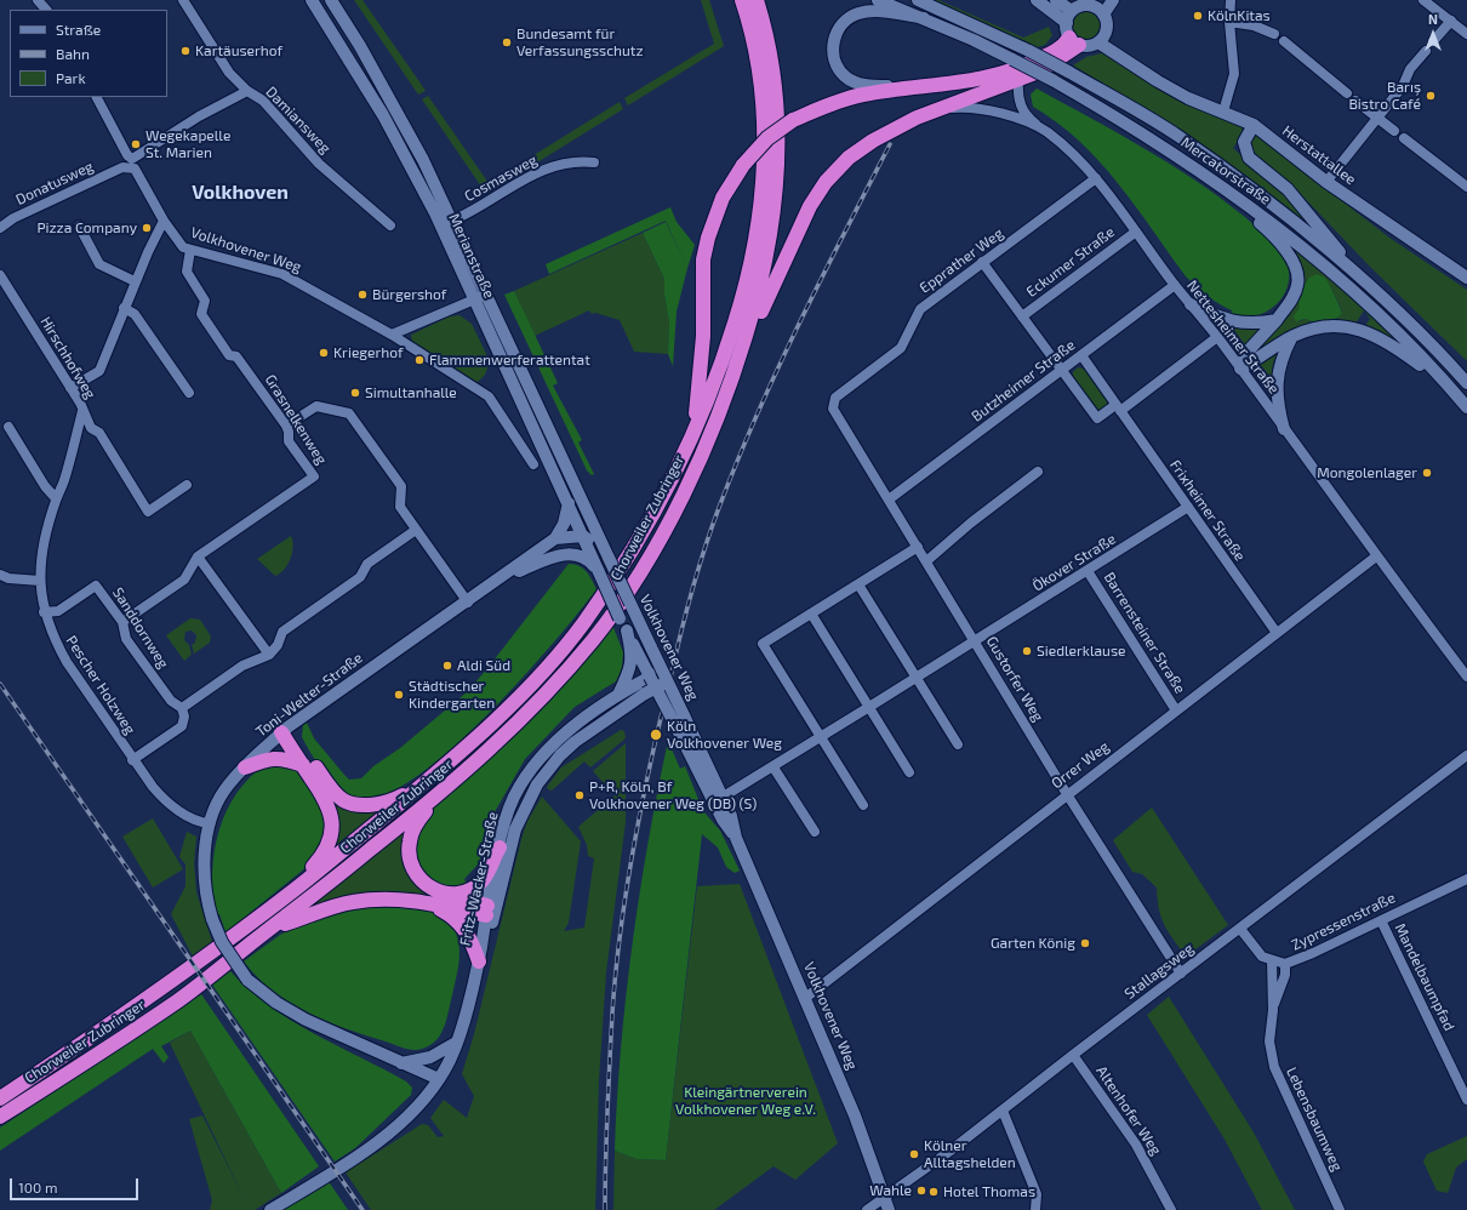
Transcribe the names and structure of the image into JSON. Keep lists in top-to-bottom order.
{
  "streets": {
    "highway": ["Chorweiler Zubringer"],
    "street": [
      "Damiansweg",
      "Herstattallee",
      "Mercatorstraße",
      "Cosmasweg",
      "Donatusweg",
      "Volkhovener Weg",
      "Merianstraße",
      "Epprather Weg",
      "Eckumer Straße",
      "Nettesheimer Straße",
      "Hirschhofweg",
      "Butzheimer Straße",
      "Grasnelkenweg",
      "Frixheimer Straße",
      "Ökover Straße",
      "Sanddornweg",
      "Barrensteiner Straße",
      "Gustorfer Weg",
      "Pescher Holzweg",
      "Toni-Welter-Straße",
      "Orrer Weg",
      "Fritz-Wacker-Straße",
      "Zypressenstraße",
      "Stallagsweg",
      "Mandelbaumpfad",
      "Altenhofer Weg",
      "Lebensbaumweg"
    ]
  },
  "crossings": [
    ["Cosmasweg", "Merianstraße"],
    ["Donatusweg", "Volkhovener Weg"],
    ["Volkhovener Weg", "Merianstraße"],
    ["Volkhovener Weg", "Grasnelkenweg"],
    ["Volkhovener Weg", "Ökover Straße"],
    ["Volkhovener Weg", "Toni-Welter-Straße"],
    ["Volkhovener Weg", "Orrer Weg"],
    ["Volkhovener Weg", "Fritz-Wacker-Straße"],
    ["Volkhovener Weg", "Stallagsweg"],
    ["Merianstraße", "Toni-Welter-Straße"],
    ["Epprather Weg", "Nettesheimer Straße"],
    ["Epprather Weg", "Gustorfer Weg"],
    ["Eckumer Straße", "Nettesheimer Straße"],
    ["Nettesheimer Straße", "Butzheimer Straße"],
    ["Nettesheimer Straße", "Orrer Weg"],
    ["Hirschhofweg", "Pescher Holzweg"],
    ["Butzheimer Straße", "Frixheimer Straße"],
    ["Butzheimer Straße", "Gustorfer Weg"],
    ["Grasnelkenweg", "Sanddornweg"],
    ["Frixheimer Straße", "Ökover Straße"],
    ["Frixheimer Straße", "Orrer Weg"],
    ["Ökover Straße", "Barrensteiner Straße"],
    ["Ökover Straße", "Gustorfer Weg"],
    ["Sanddornweg", "Pescher Holzweg"],
    ["Barrensteiner Straße", "Orrer Weg"],
    ["Gustorfer Weg", "Orrer Weg"],
    ["Gustorfer Weg", "Stallagsweg"],
    ["Pescher Holzweg", "Toni-Welter-Straße"],
    ["Toni-Welter-Straße", "Fritz-Wacker-Straße"],
    ["Zypressenstraße", "Mandelbaumpfad"],
    ["Zypressenstraße", "Lebensbaumweg"],
    ["Stallagsweg", "Altenhofer Weg"]
  ],
  "districts": ["Volkhoven"],
  "parks": ["Kleingärtnerverein Volkhovener Weg e.V."],
  "places": [
    "KölnKitas",
    "Bundesamt für Verfassungsschutz",
    "Kartäuserhof",
    "Barış Bistro Café",
    "Wegekapelle St. Marien",
    "Pizza Company",
    "Bürgershof",
    "Kriegerhof",
    "Flammenwerferattentat",
    "Simultanhalle",
    "Mongolenlager",
    "Siedlerklause",
    "Aldi Süd",
    "Städtischer Kindergarten",
    "Köln Volkhovener Weg",
    "P+R, Köln, Bf Volkhovener Weg (DB) (S)",
    "Garten König",
    "Kölner Alltagshelden",
    "Wahle",
    "Hotel Thomas"
  ],
  "legend": ["Straße", "Bahn", "Park"],
  "scale_bar": "100 m",
  "north": "top"
}
